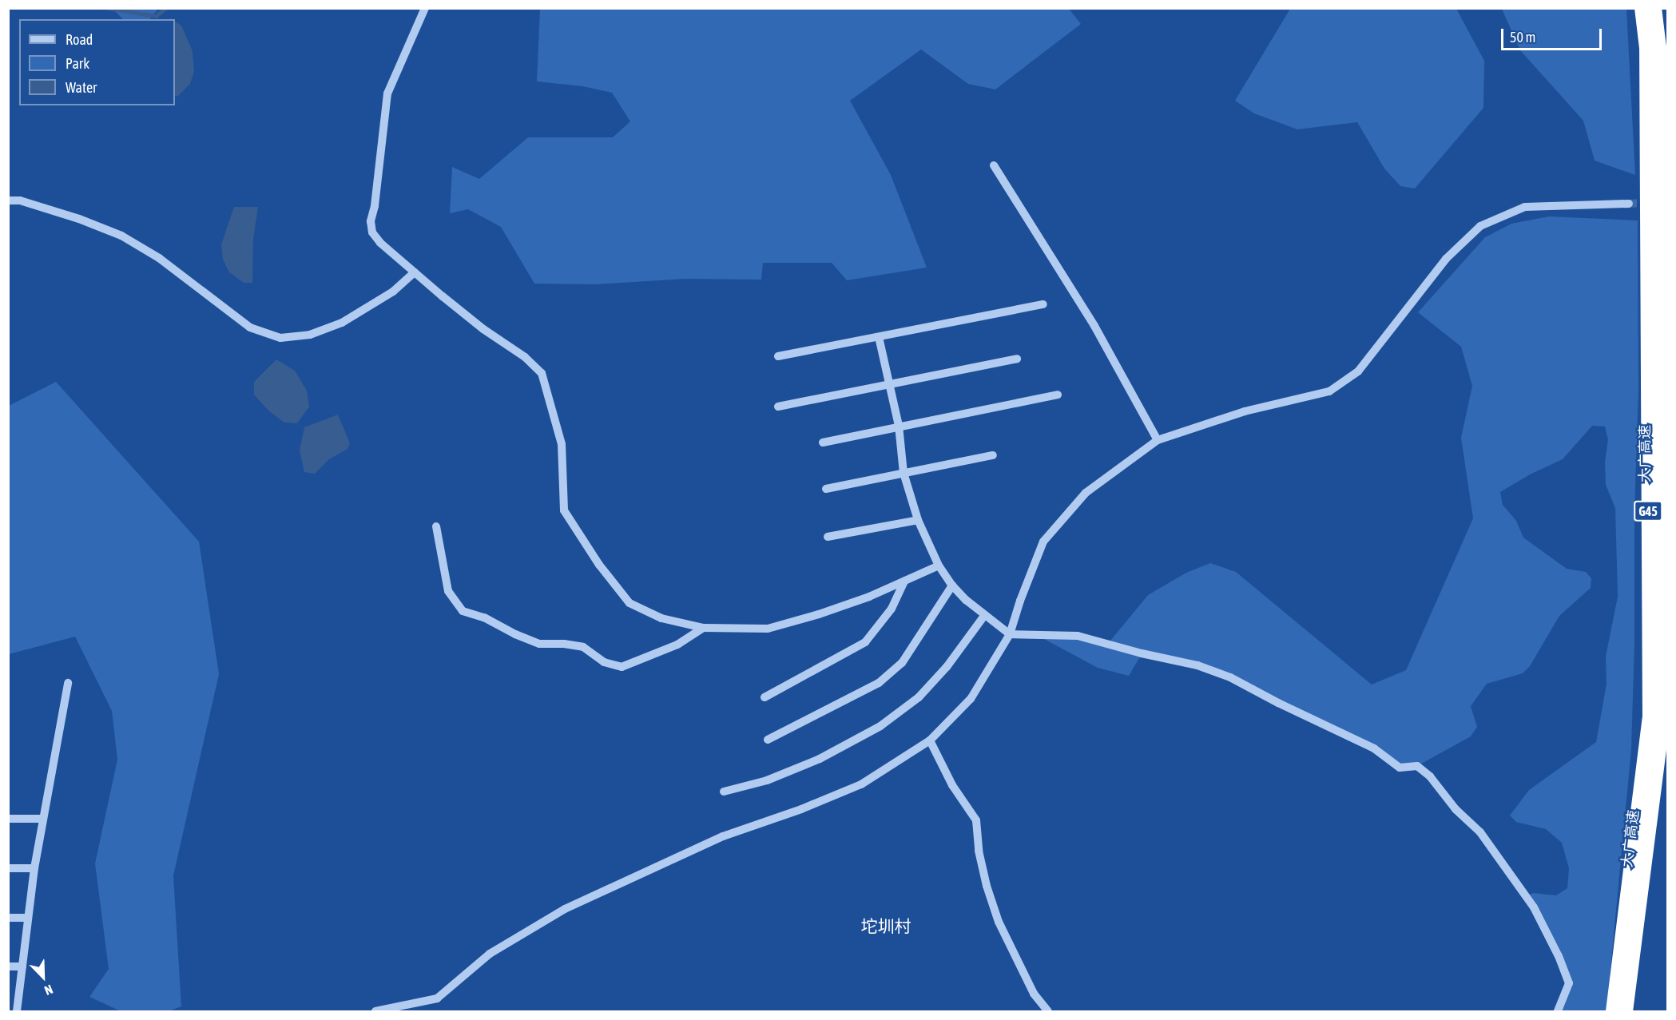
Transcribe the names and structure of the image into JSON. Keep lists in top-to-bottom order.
{
  "streets": {
    "highway": ["大广高速", "G45"]
  },
  "districts": ["坨圳村"],
  "legend": ["Road", "Park", "Water"],
  "scale_bar": "50 m",
  "north": "bottom right"
}
